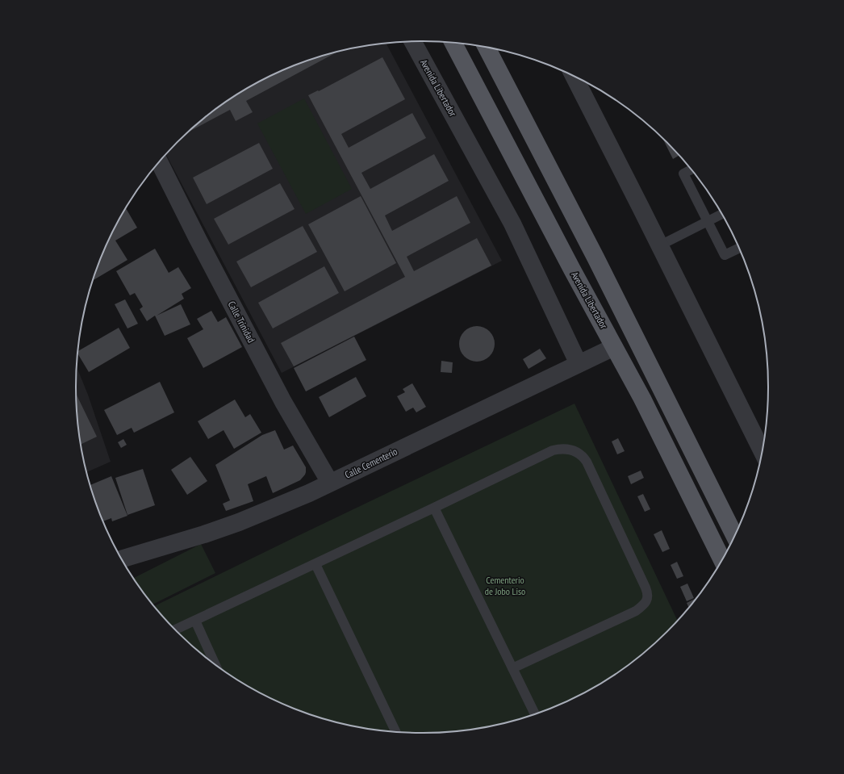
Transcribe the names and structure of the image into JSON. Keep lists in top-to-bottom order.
{
  "streets": {
    "main road": ["Avenida Libertador"],
    "street": ["Calle Trinidad", "Calle Cementerio"]
  },
  "crossings": [
    ["Avenida Libertador", "Calle Cementerio"],
    ["Calle Trinidad", "Calle Cementerio"]
  ],
  "parks": ["Cementerio de Jobo Liso"]
}
